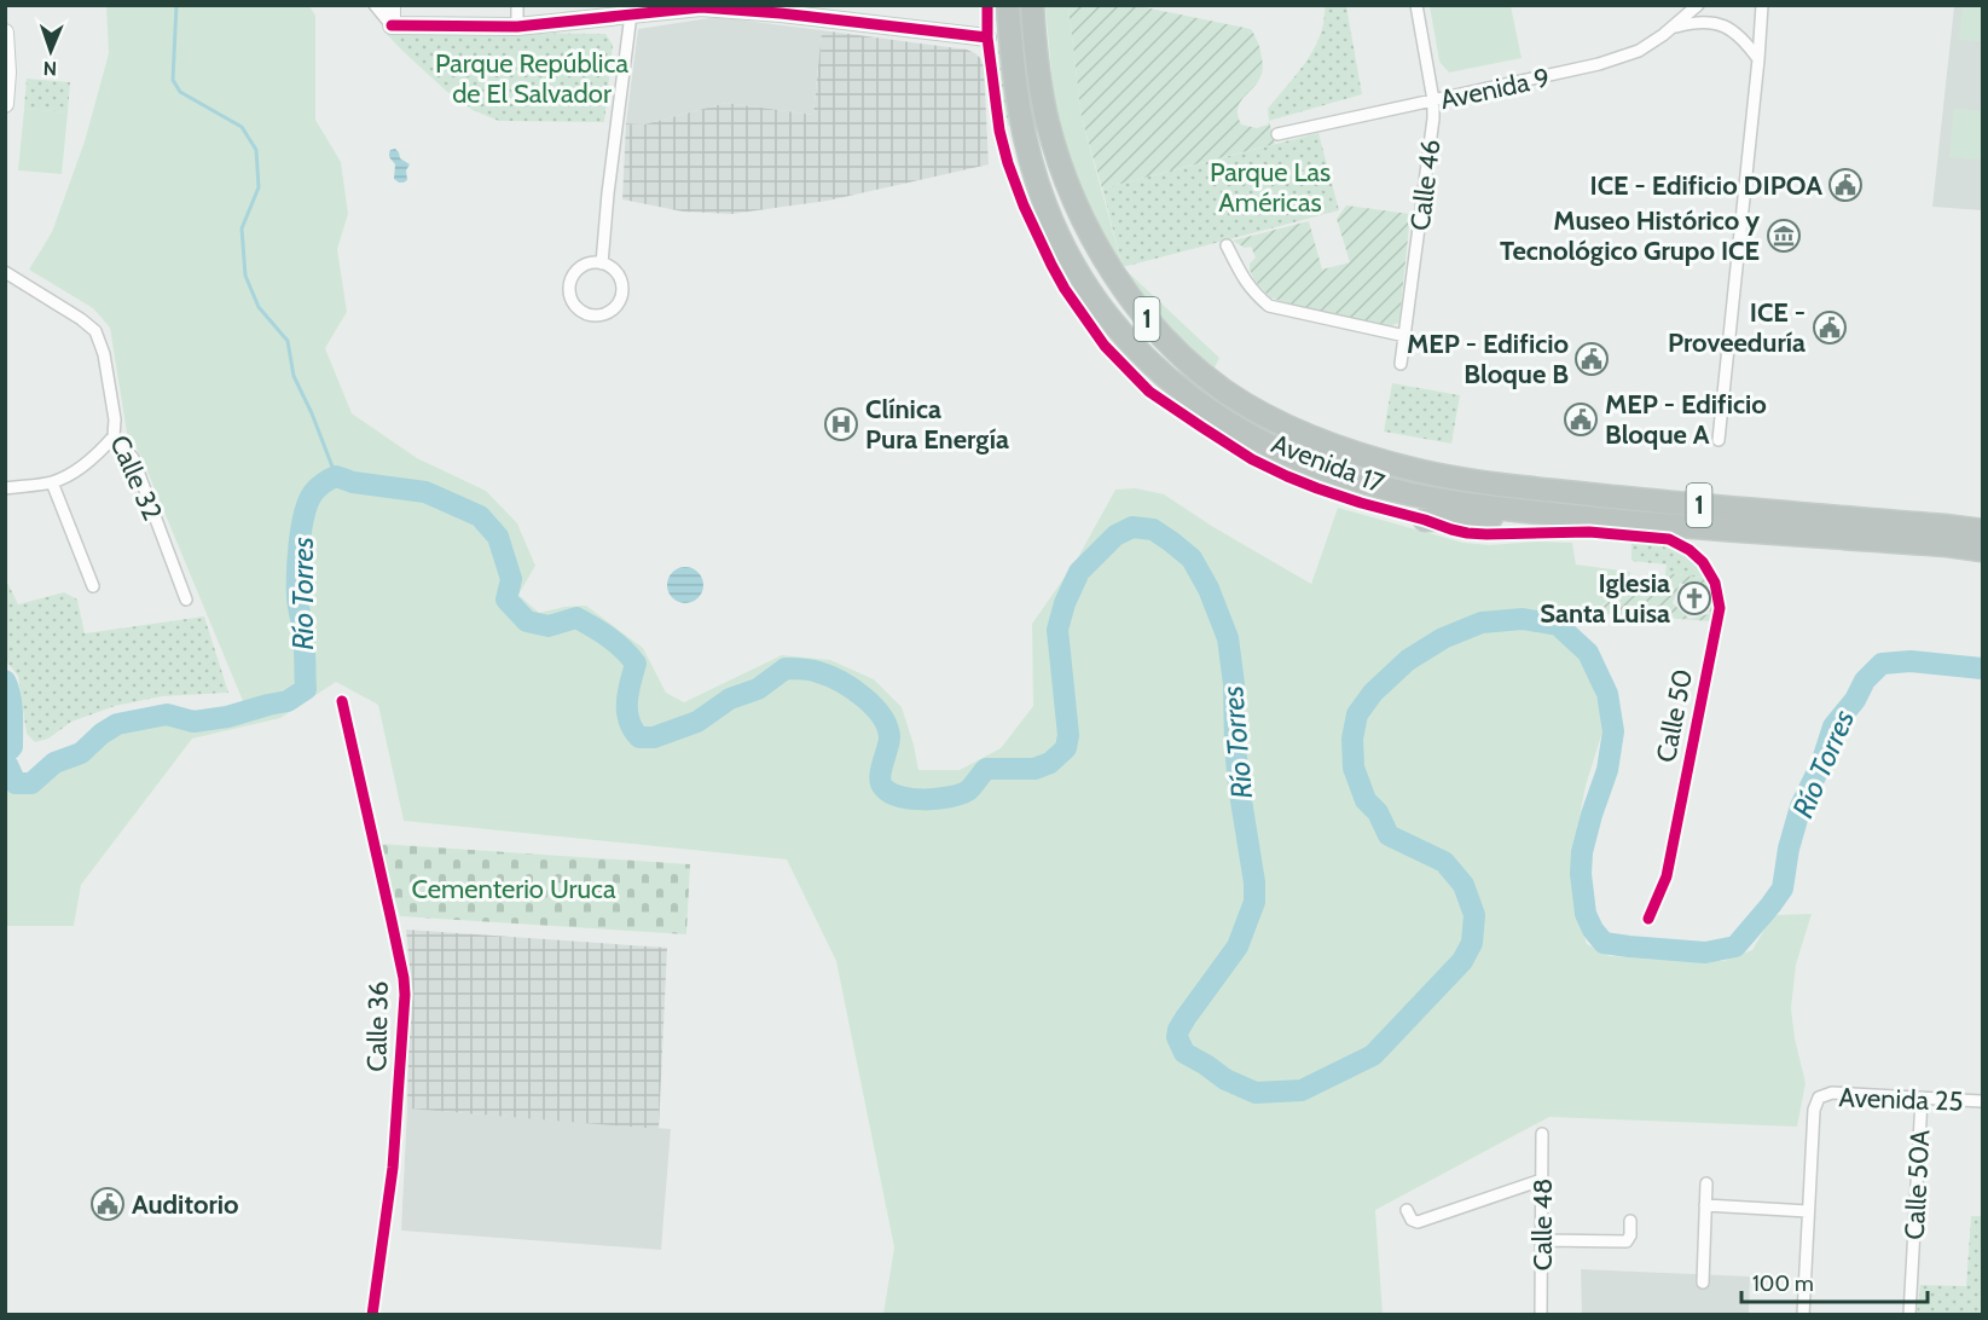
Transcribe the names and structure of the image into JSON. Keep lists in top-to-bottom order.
{
  "streets": {
    "highway": ["1"],
    "street": [
      "Avenida 9",
      "Calle 46",
      "Avenida 17",
      "Calle 32",
      "Calle 50",
      "Calle 36",
      "Avenida 25",
      "Calle 50A",
      "Calle 48"
    ]
  },
  "crossings": [
    ["Avenida 9", "Calle 46"],
    ["Avenida 17", "Calle 50"],
    ["Avenida 25", "Calle 50A"]
  ],
  "water": ["Río Torres"],
  "parks": ["Parque República de El Salvador", "Parque Las Américas", "Cementerio Uruca"],
  "places": {
    "public building": [
      "ICE - Edificio DIPOA",
      "ICE - Proveeduría",
      "MEP - Edificio Bloque B",
      "MEP - Edificio Bloque A",
      "Auditorio"
    ],
    "museum": ["Museo Histórico y Tecnológico Grupo ICE"],
    "hospital": ["Clínica Pura Energía"],
    "church": ["Iglesia Santa Luisa"]
  },
  "scale_bar": "100 m",
  "north": "bottom"
}
